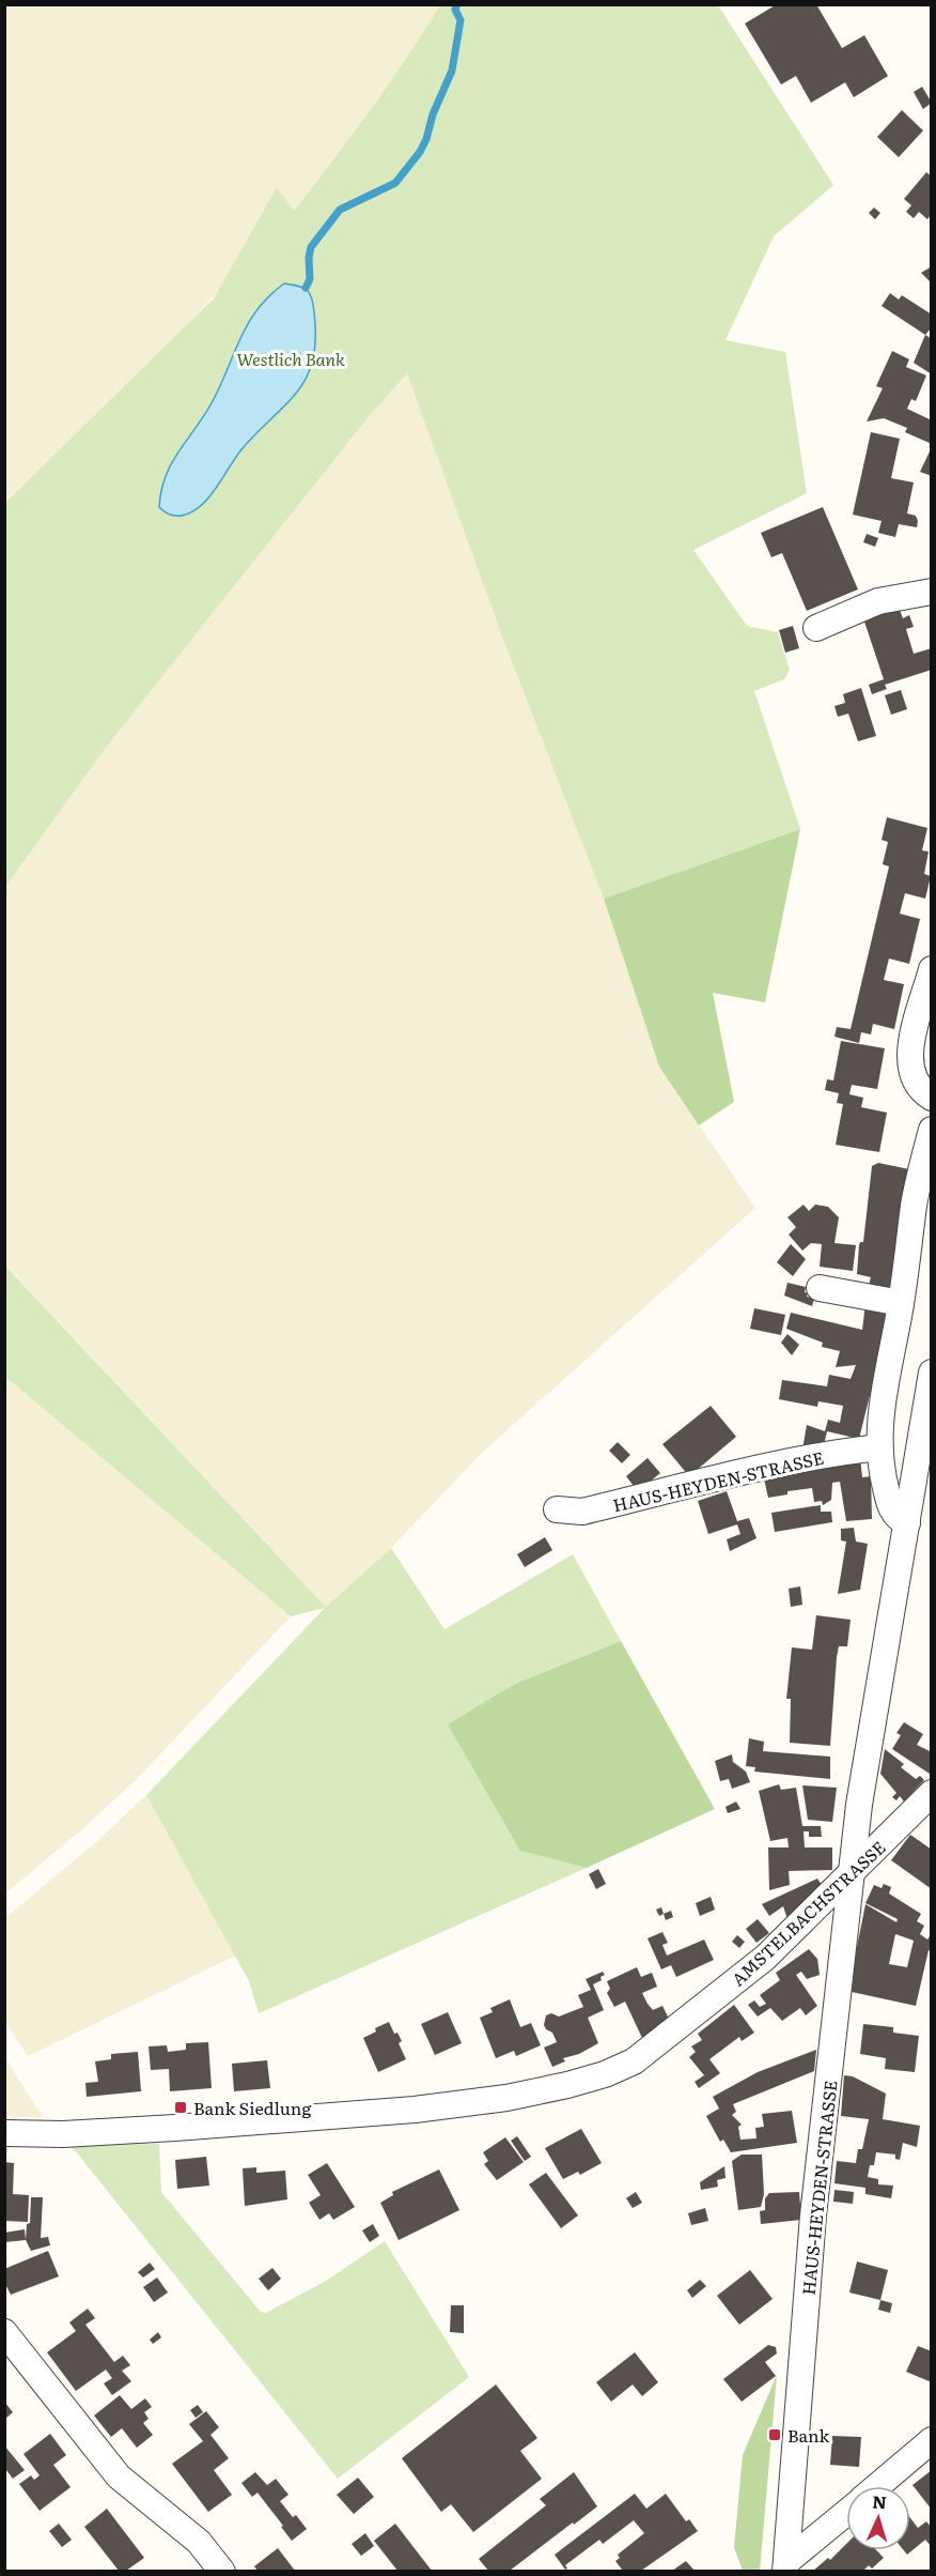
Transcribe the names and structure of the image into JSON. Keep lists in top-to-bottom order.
{
  "streets": {
    "street": ["HAUS-HEYDEN-STRASSE", "AMSTELBACHSTRASSE"]
  },
  "crossings": [
    ["HAUS-HEYDEN-STRASSE", "AMSTELBACHSTRASSE"]
  ],
  "parks": ["Westlich Bank"],
  "places": {
    "transit": ["Bank Siedlung", "Bank"]
  },
  "north": "top"
}
